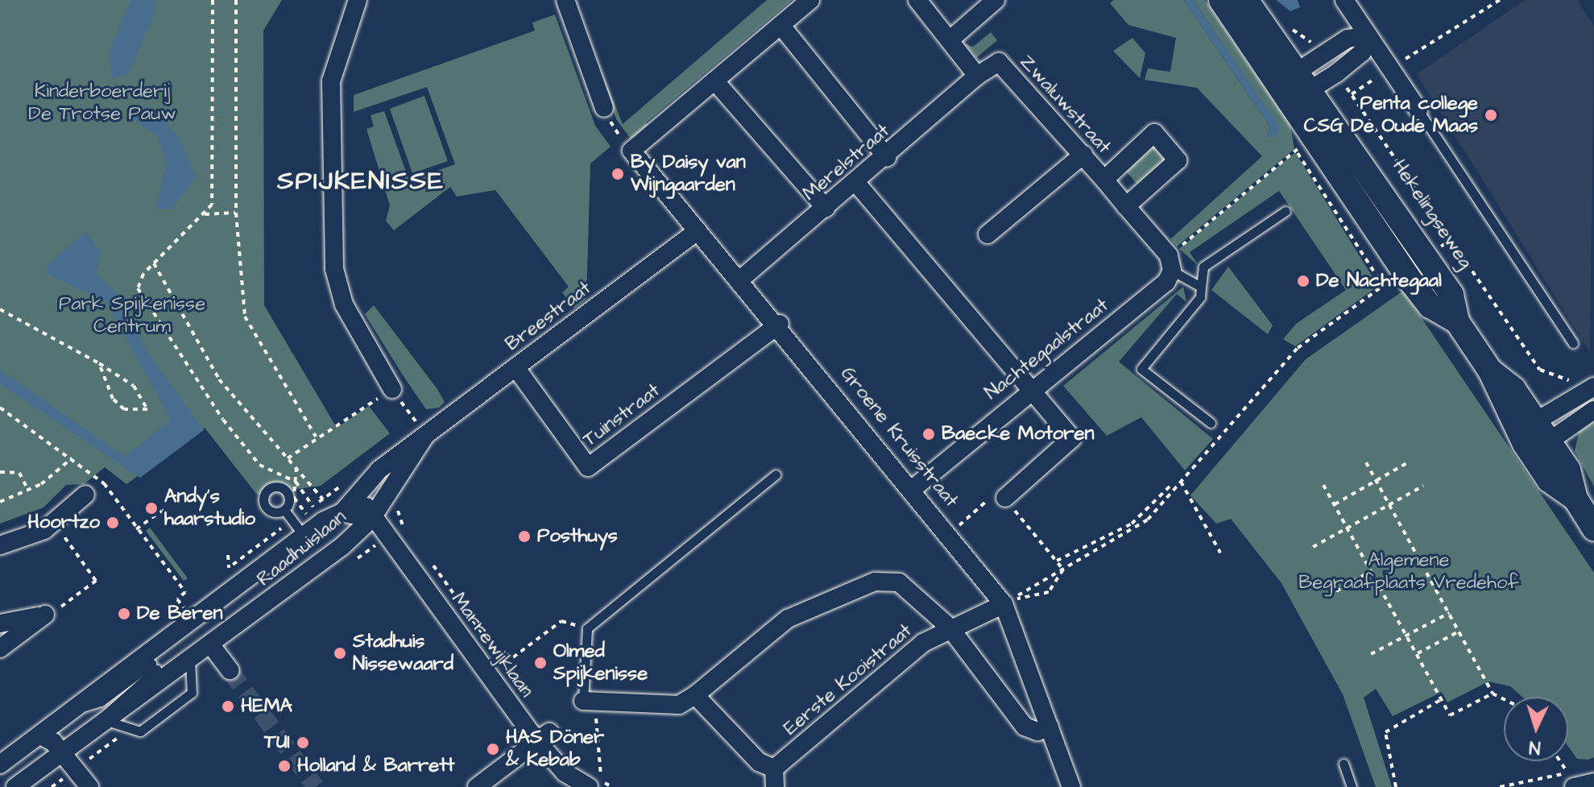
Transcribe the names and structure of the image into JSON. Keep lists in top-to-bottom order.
{
  "streets": {
    "street": [
      "Zwaluwstraat",
      "Merelstraat",
      "Hekelingseweg",
      "Breestraat",
      "Nachtegaalstraat",
      "Tuinstraat",
      "Groene Kruisstraat",
      "Raadhuislaan",
      "Marrewijklaan",
      "Eerste Kooistraat"
    ]
  },
  "crossings": [
    ["Zwaluwstraat", "Merelstraat"],
    ["Merelstraat", "Groene Kruisstraat"],
    ["Breestraat", "Tuinstraat"],
    ["Breestraat", "Groene Kruisstraat"],
    ["Breestraat", "Raadhuislaan"],
    ["Breestraat", "Marrewijklaan"],
    ["Nachtegaalstraat", "Groene Kruisstraat"],
    ["Tuinstraat", "Groene Kruisstraat"],
    ["Groene Kruisstraat", "Eerste Kooistraat"],
    ["Raadhuislaan", "Marrewijklaan"]
  ],
  "districts": ["SPIJKENISSE"],
  "parks": ["Kinderboerderij De Trotse Pauw", "Park Spijkenisse Centrum", "Algemene Begraafplaats Vredehof"],
  "places": [
    "Penta college CSG De Oude Maas",
    "By Daisy van Wijngaarden",
    "De Nachtegaal",
    "Baecke Motoren",
    "Andy's haarstudio",
    "Hoortzo",
    "Posthuys",
    "De Beren",
    "Stadhuis Nissewaard",
    "Olmed Spijkenisse",
    "HEMA",
    "TUI",
    "HAS Döner & Kebab",
    "Holland & Barrett"
  ],
  "north": "bottom"
}
